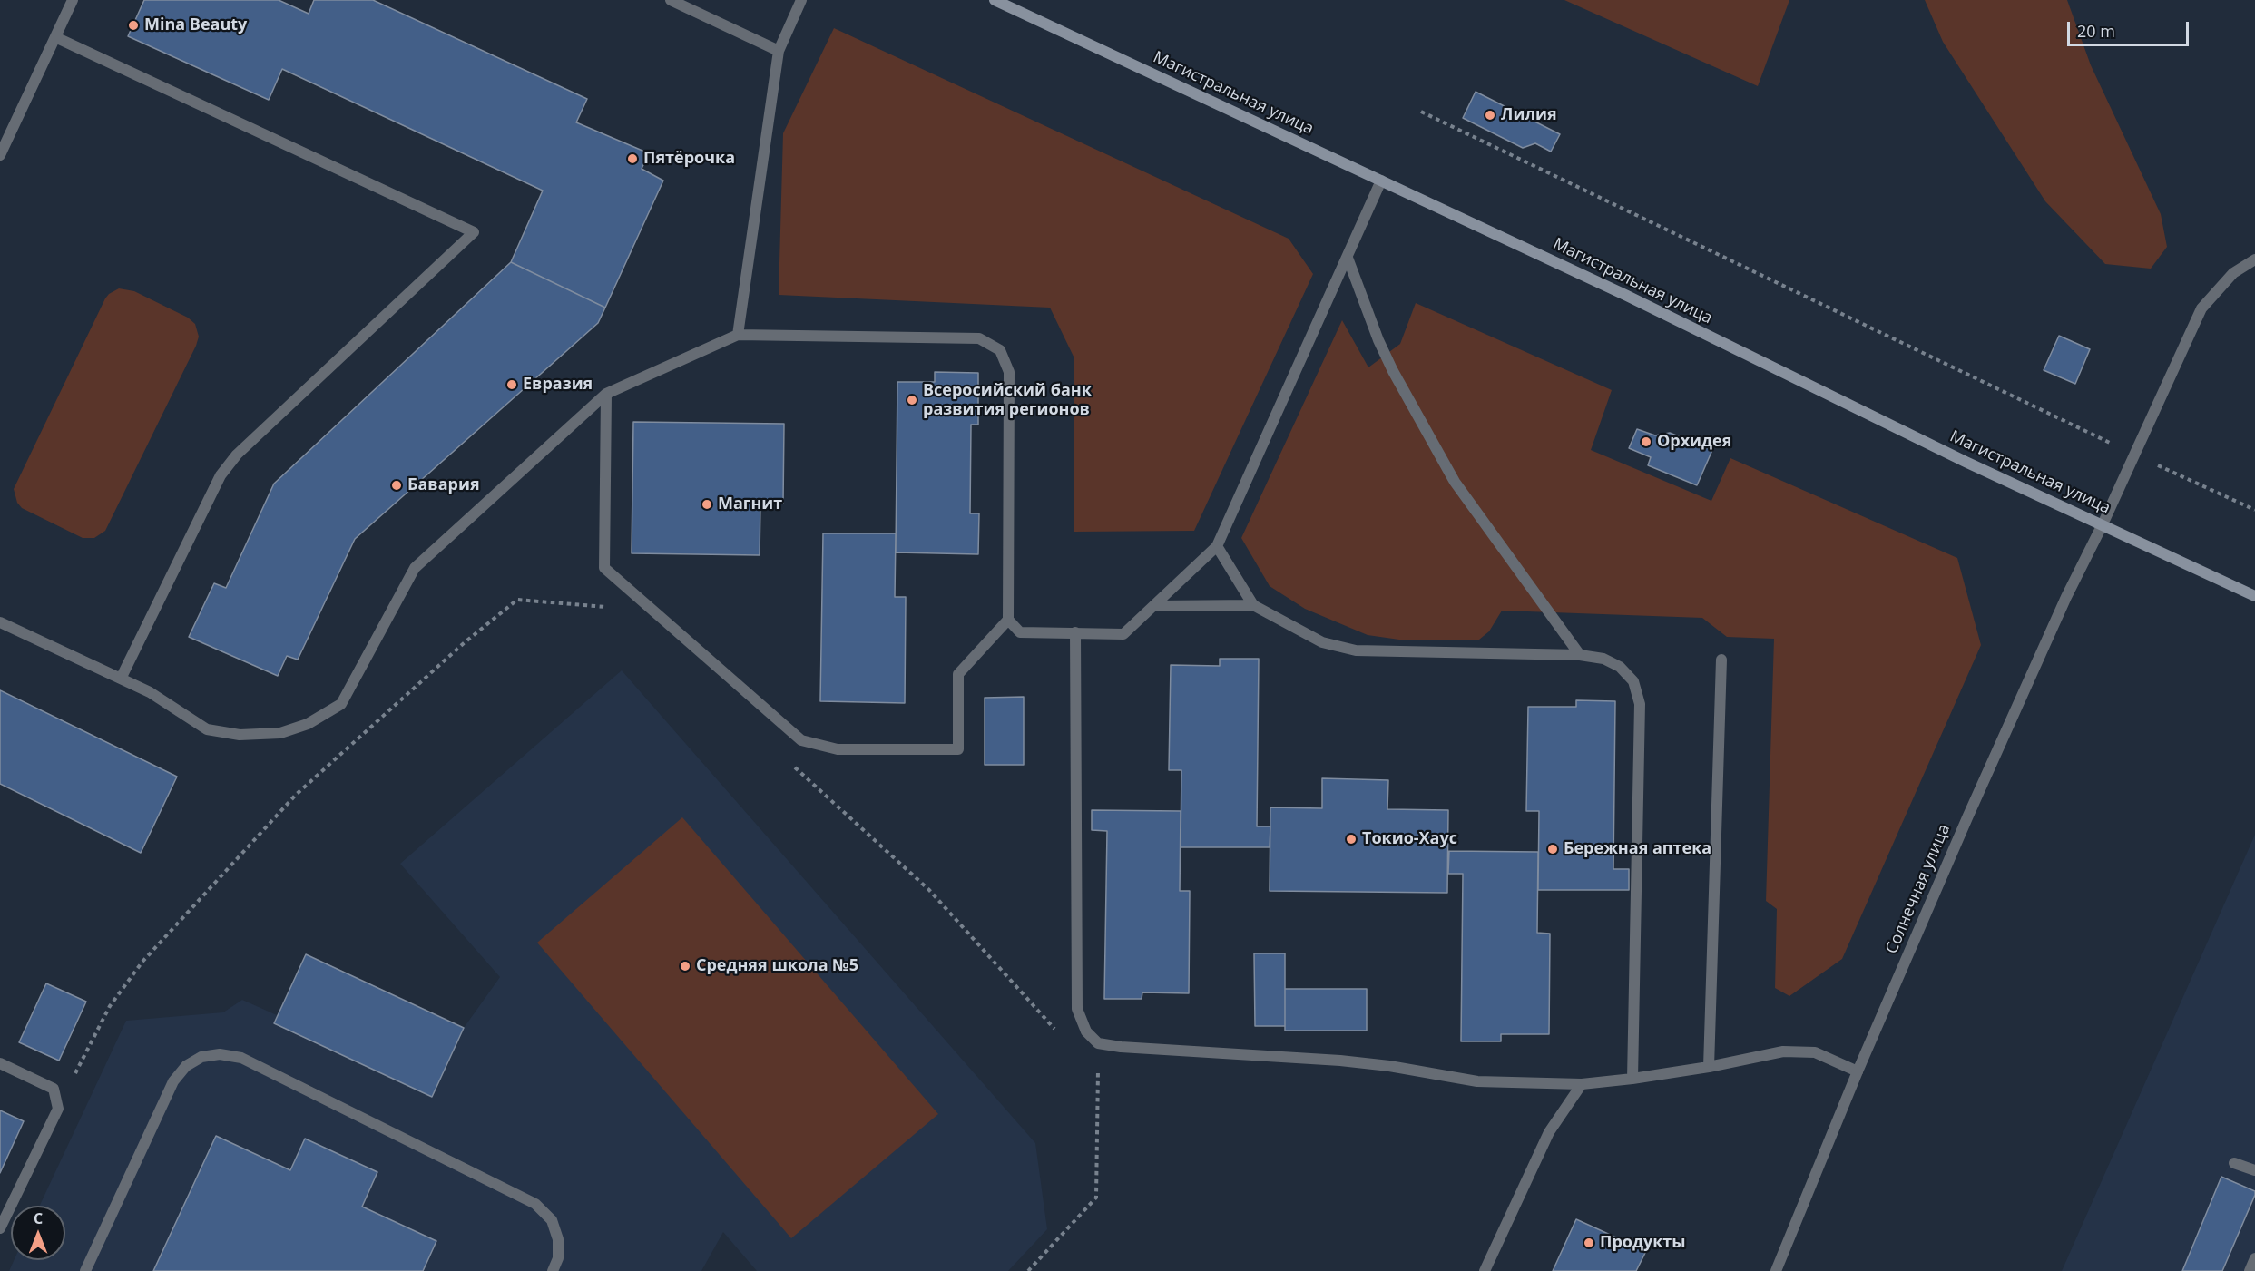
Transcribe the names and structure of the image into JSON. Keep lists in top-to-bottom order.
{
  "streets": {
    "main road": ["Магистральная улица"],
    "street": ["Солнечная улица"]
  },
  "crossings": [
    ["Магистральная улица", "Солнечная улица"]
  ],
  "places": [
    "Mina Beauty",
    "Лилия",
    "Пятёрочка",
    "Евразия",
    "Всеросийский банк развития регионов",
    "Орхидея",
    "Бавария",
    "Магнит",
    "Токио-Хаус",
    "Бережная аптека",
    "Средняя школа №5",
    "Продукты"
  ],
  "scale_bar": "20 m",
  "north": "top"
}
